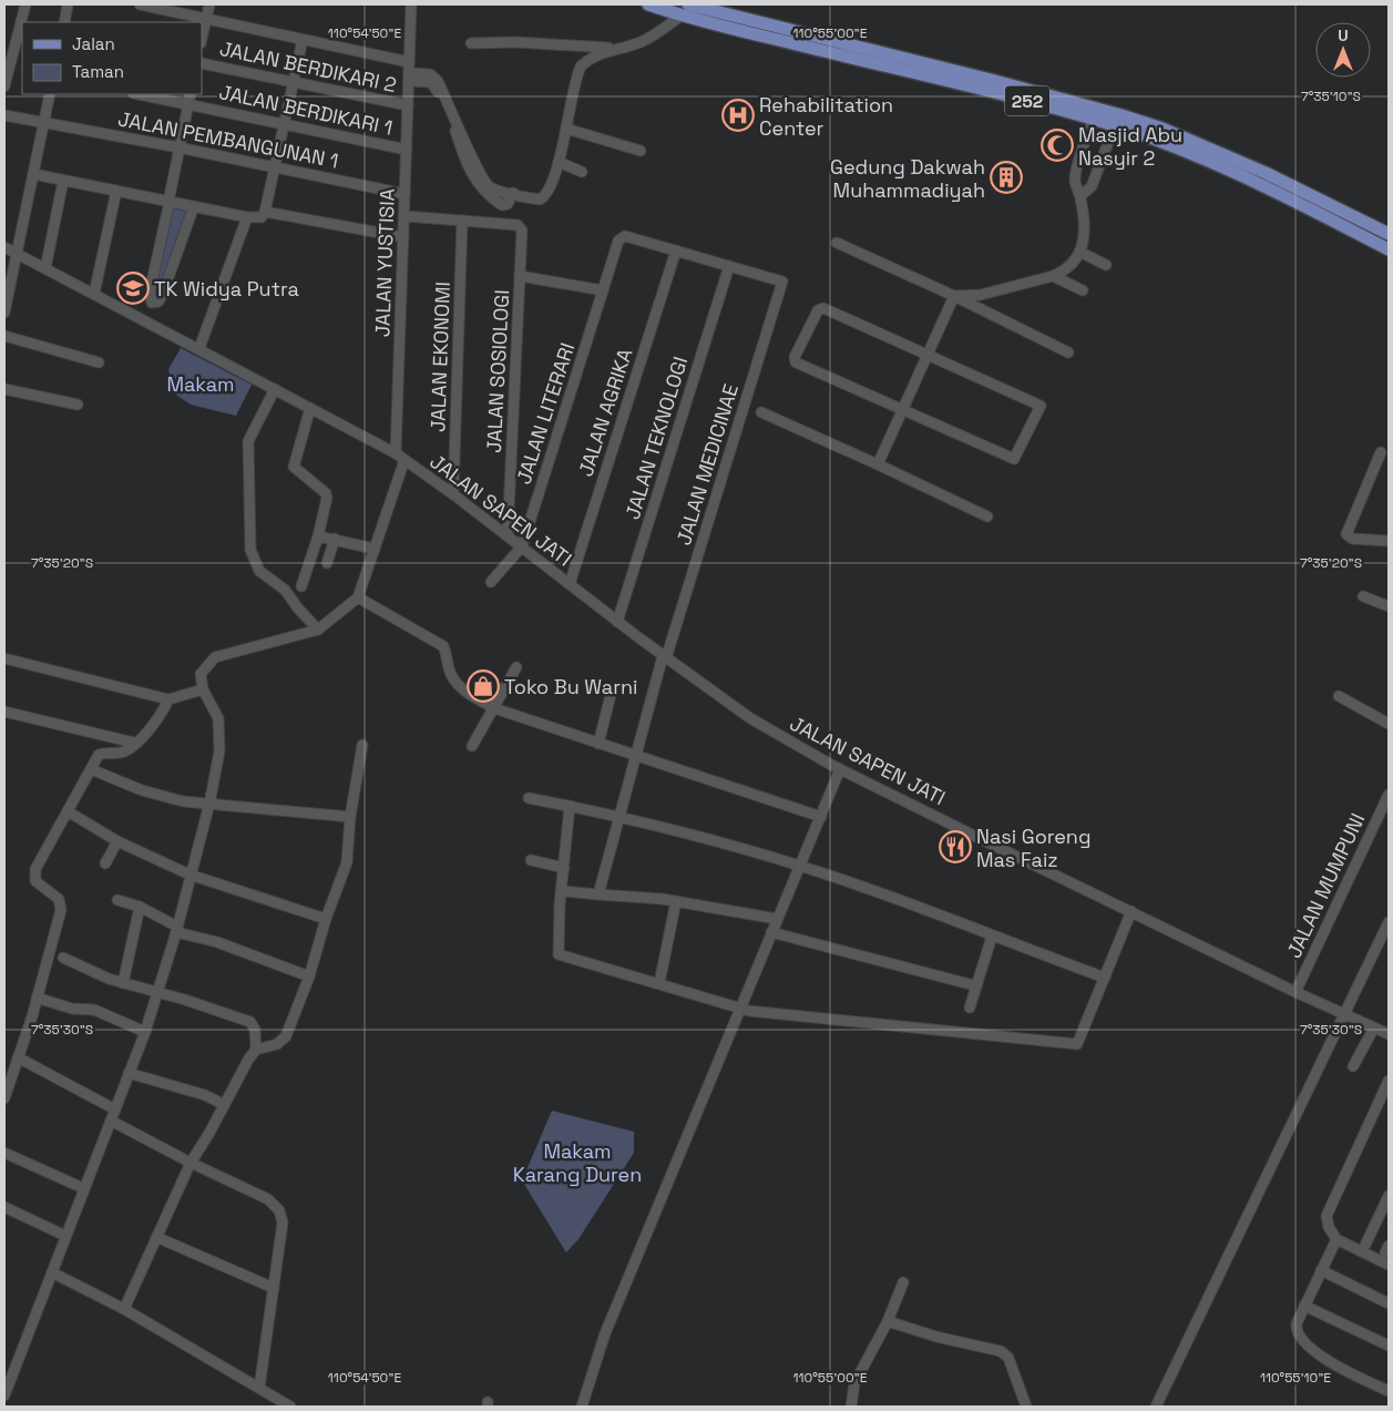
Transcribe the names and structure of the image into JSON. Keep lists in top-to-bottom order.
{
  "streets": {
    "main road": ["252"],
    "street": [
      "JALAN BERDIKARI 2",
      "JALAN BERDIKARI 1",
      "JALAN PEMBANGUNAN 1",
      "JALAN YUSTISIA",
      "JALAN EKONOMI",
      "JALAN SOSIOLOGI",
      "JALAN AGRIKA",
      "JALAN LITERARI",
      "JALAN TEKNOLOGI",
      "JALAN MEDICINAE",
      "JALAN SAPEN JATI",
      "JALAN MUMPUNI"
    ]
  },
  "crossings": [
    ["JALAN BERDIKARI 2", "JALAN YUSTISIA"],
    ["JALAN BERDIKARI 1", "JALAN YUSTISIA"],
    ["JALAN PEMBANGUNAN 1", "JALAN YUSTISIA"],
    ["JALAN YUSTISIA", "JALAN SAPEN JATI"],
    ["JALAN EKONOMI", "JALAN SOSIOLOGI"],
    ["JALAN EKONOMI", "JALAN SAPEN JATI"],
    ["JALAN SOSIOLOGI", "JALAN SAPEN JATI"],
    ["JALAN AGRIKA", "JALAN LITERARI"],
    ["JALAN AGRIKA", "JALAN SAPEN JATI"],
    ["JALAN LITERARI", "JALAN SAPEN JATI"],
    ["JALAN TEKNOLOGI", "JALAN MEDICINAE"],
    ["JALAN TEKNOLOGI", "JALAN SAPEN JATI"],
    ["JALAN MEDICINAE", "JALAN SAPEN JATI"],
    ["JALAN SAPEN JATI", "JALAN MUMPUNI"]
  ],
  "parks": ["Makam", "Makam Karang Duren"],
  "places": {
    "hospital": ["Rehabilitation Center"],
    "mosque": ["Masjid Abu Nasyir 2"],
    "building": ["Gedung Dakwah Muhammadiyah"],
    "school or university": ["TK Widya Putra"],
    "shop": ["Toko Bu Warni"],
    "restaurant": ["Nasi Goreng Mas Faiz"]
  },
  "legend": ["Jalan", "Taman"],
  "north": "top",
  "coordinates": [
    "110°54'50\"E",
    "110°55'00\"E",
    "7°35'10\"S",
    "7°35'20\"S",
    "7°35'30\"S",
    "110°55'10\"E"
  ]
}
